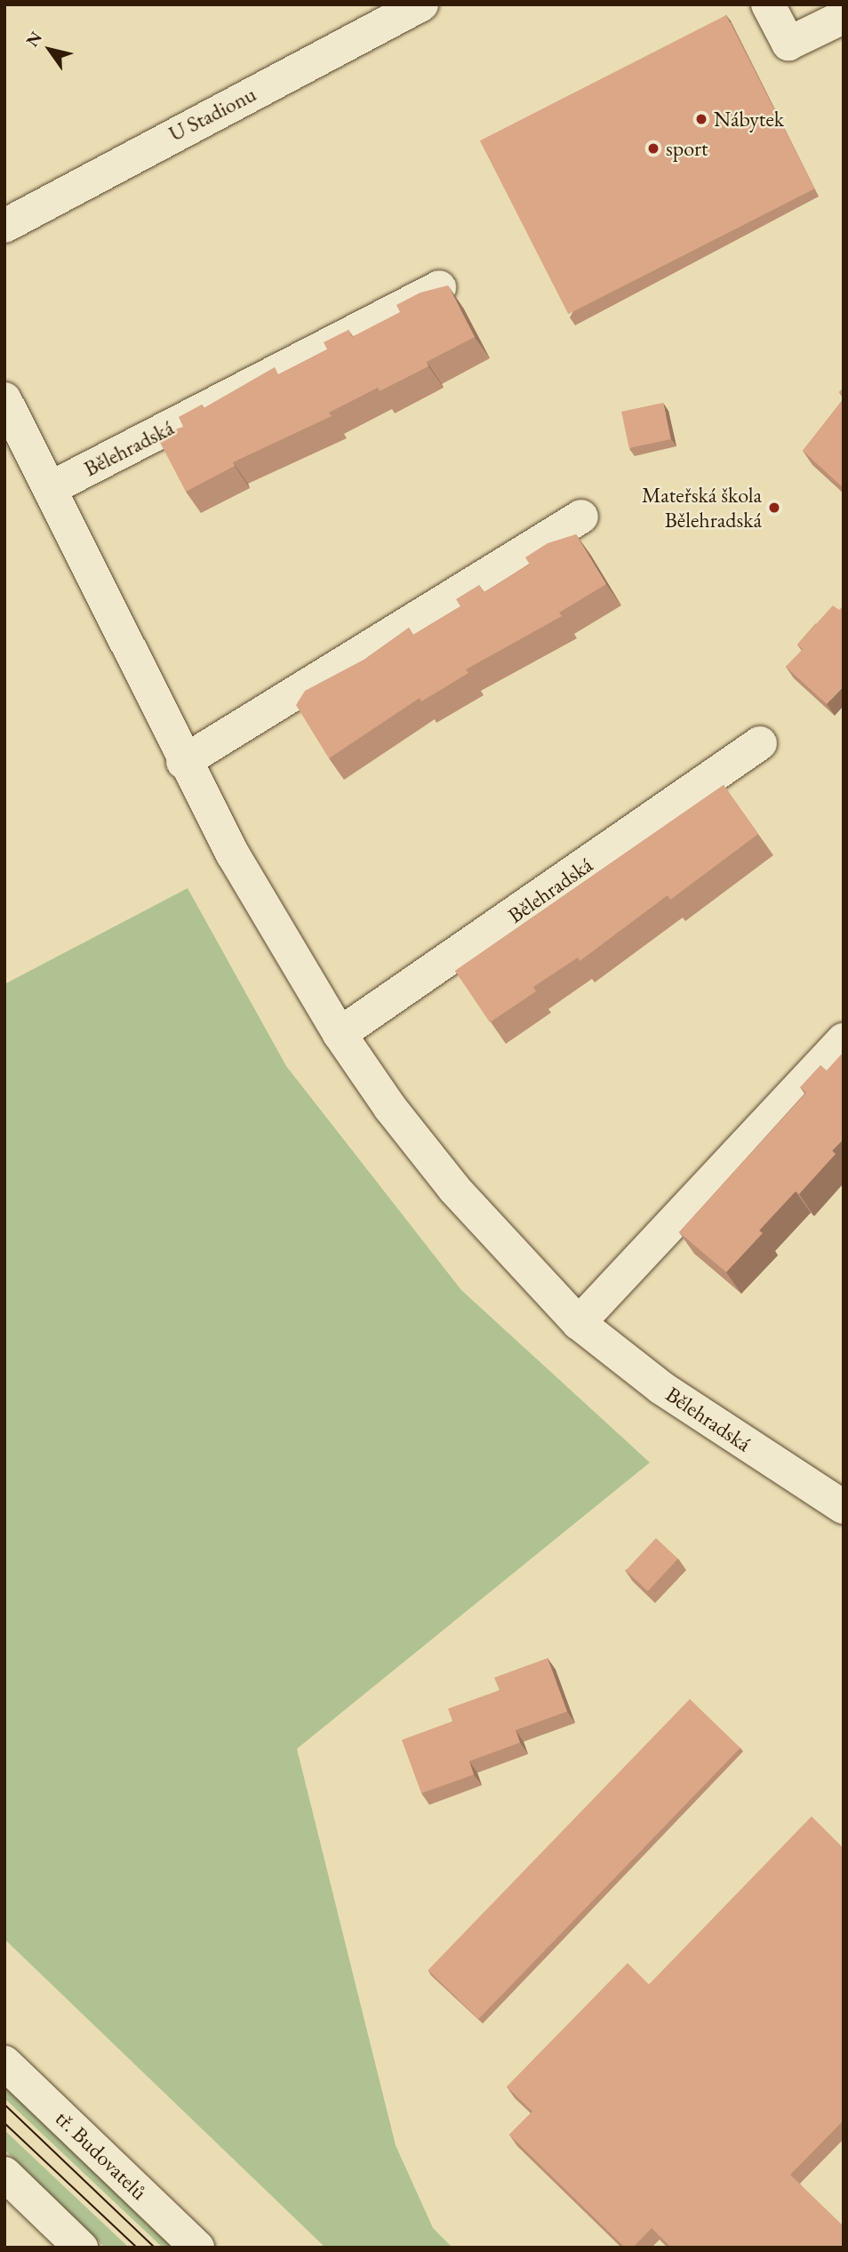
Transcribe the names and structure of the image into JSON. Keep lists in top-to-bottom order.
{
  "streets": {
    "street": ["U Stadionu", "Bělehradská", "tř. Budovatelů"]
  },
  "places": ["Nábytek", "sport", "Mateřská škola Bělehradská"],
  "north": "top left"
}
